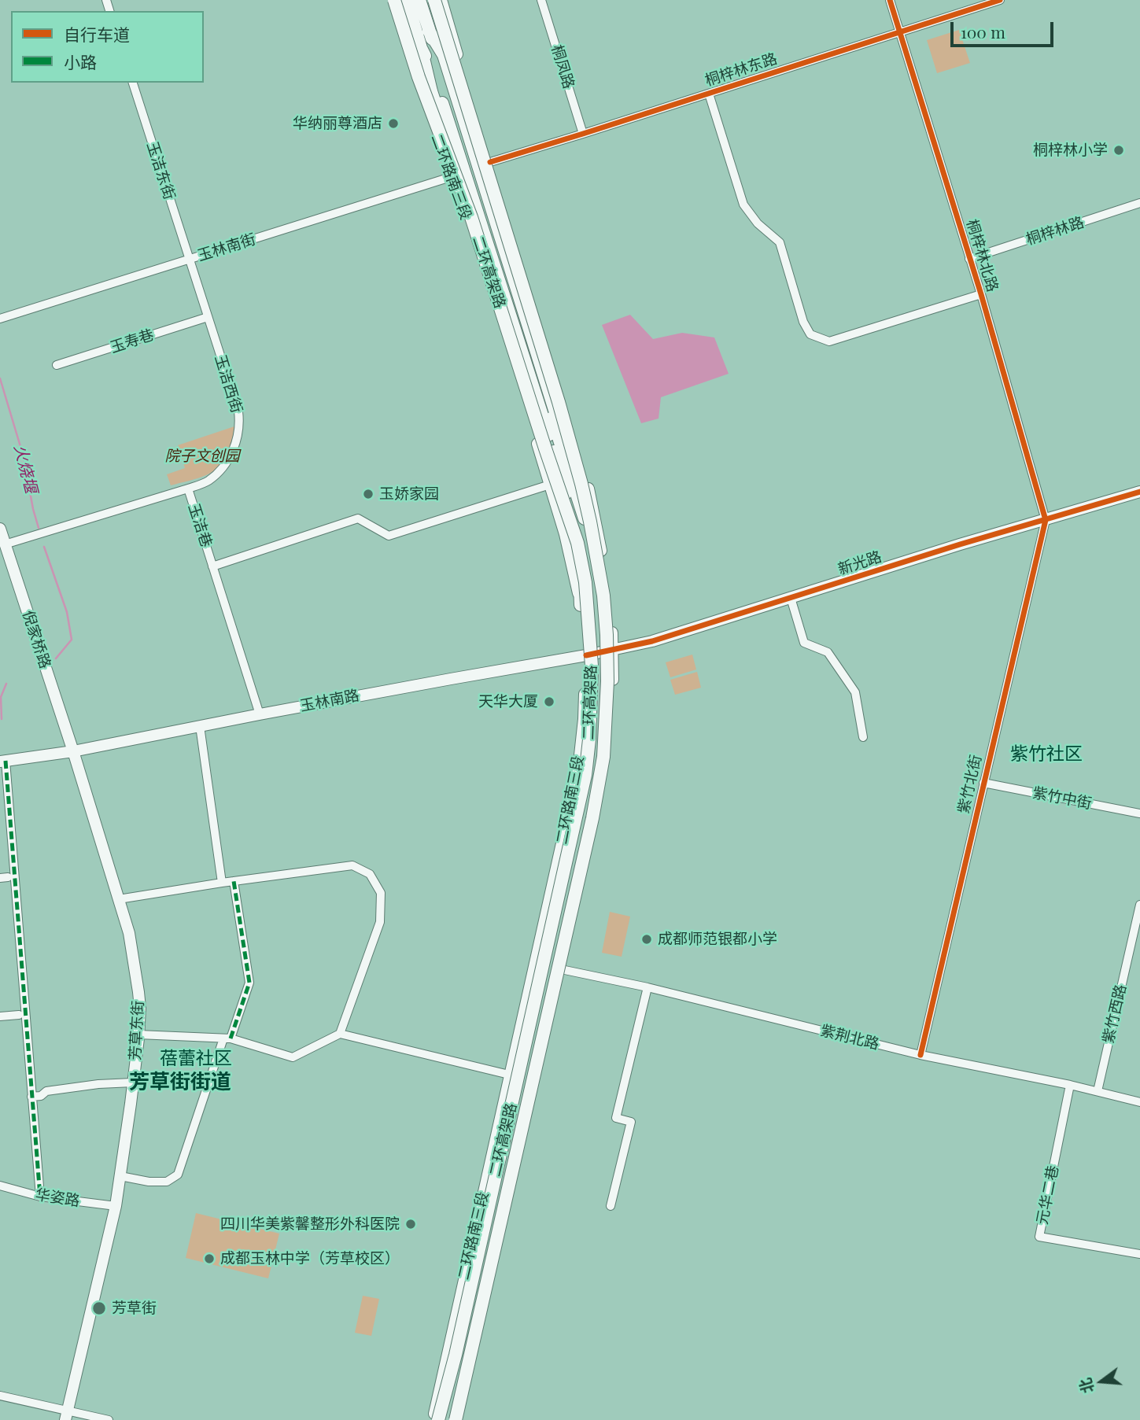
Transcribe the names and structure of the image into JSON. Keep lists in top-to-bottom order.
{
  "streets": {
    "highway": ["二环高架路"],
    "main road": [
      "二环路南三段",
      "新光路",
      "倪家桥路",
      "玉林南路",
      "芳草东街"
    ],
    "street": [
      "桐凤路",
      "桐梓林东路",
      "玉洁东街",
      "桐梓林路",
      "玉林南街",
      "桐梓林北路",
      "玉寿巷",
      "玉洁西街",
      "玉洁巷",
      "紫竹北街",
      "紫竹中街",
      "紫竹西路",
      "紫荆北路",
      "元华二巷",
      "华姿路"
    ]
  },
  "crossings": [
    ["桐凤路", "桐梓林东路"],
    ["桐梓林东路", "二环路南三段"],
    ["桐梓林东路", "桐梓林北路"],
    ["玉洁东街", "玉林南街"],
    ["玉洁东街", "玉洁西街"],
    ["二环路南三段", "玉林南街"],
    ["二环路南三段", "二环高架路"],
    ["二环路南三段", "新光路"],
    ["二环路南三段", "玉林南路"],
    ["二环路南三段", "紫荆北路"],
    ["桐梓林路", "桐梓林北路"],
    ["玉林南街", "玉洁西街"],
    ["桐梓林北路", "新光路"],
    ["桐梓林北路", "紫竹北街"],
    ["玉寿巷", "玉洁西街"],
    ["玉洁西街", "玉洁巷"],
    ["玉洁巷", "倪家桥路"],
    ["玉洁巷", "玉林南路"],
    ["新光路", "玉林南路"],
    ["新光路", "紫竹北街"],
    ["倪家桥路", "玉林南路"],
    ["倪家桥路", "芳草东街"],
    ["玉林南路", "芳草东街"],
    ["紫竹北街", "紫竹中街"],
    ["紫竹北街", "紫荆北路"],
    ["紫竹西路", "紫荆北路"],
    ["芳草东街", "华姿路"],
    ["紫荆北路", "元华二巷"]
  ],
  "districts": ["紫竹社区", "蓓蕾社区", "芳草街街道"],
  "water": ["火烧堰"],
  "parks": ["院子文创园"],
  "places": [
    "华纳丽尊酒店",
    "桐梓林小学",
    "玉娇家园",
    "天华大厦",
    "成都师范银都小学",
    "四川华美紫馨整形外科医院",
    "成都玉林中学（芳草校区）",
    "芳草街"
  ],
  "legend": ["自行车道", "小路"],
  "scale_bar": "100 m",
  "north": "left"
}
